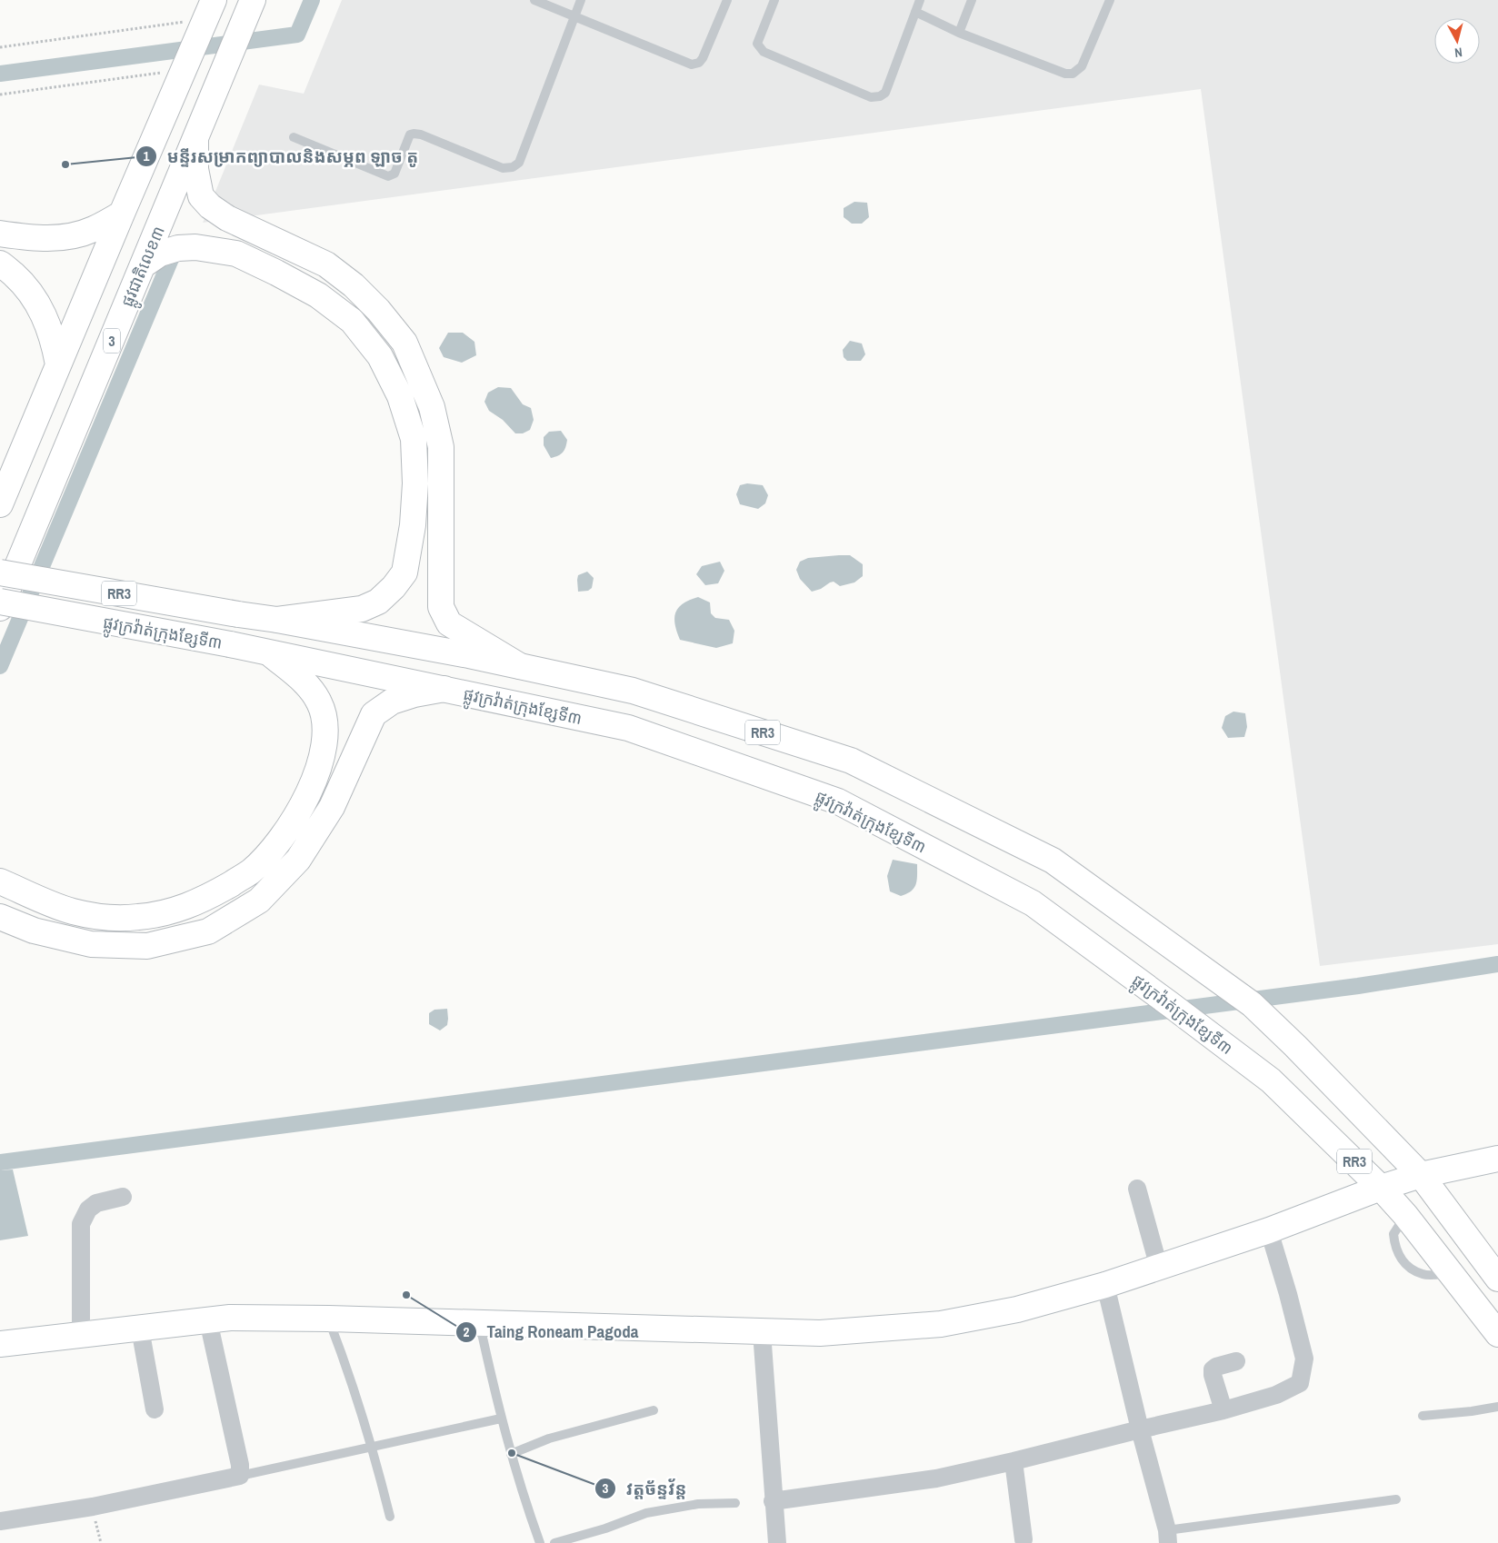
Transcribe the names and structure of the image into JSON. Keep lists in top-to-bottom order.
{
  "streets": {
    "main road": [
      "ផ្លូវជាតិលេខ៣",
      "3",
      "RR3",
      "ផ្លូវក្រវ៉ាត់ក្រុងខ្សែទី៣"
    ]
  },
  "places": ["មន្ទីរសម្រាកព្យាបាលនិងសម្ភព ឡាច តូ", "Taing Roneam Pagoda", "វត្តច័ន្ទវ័ន្ត"],
  "north": "bottom"
}
